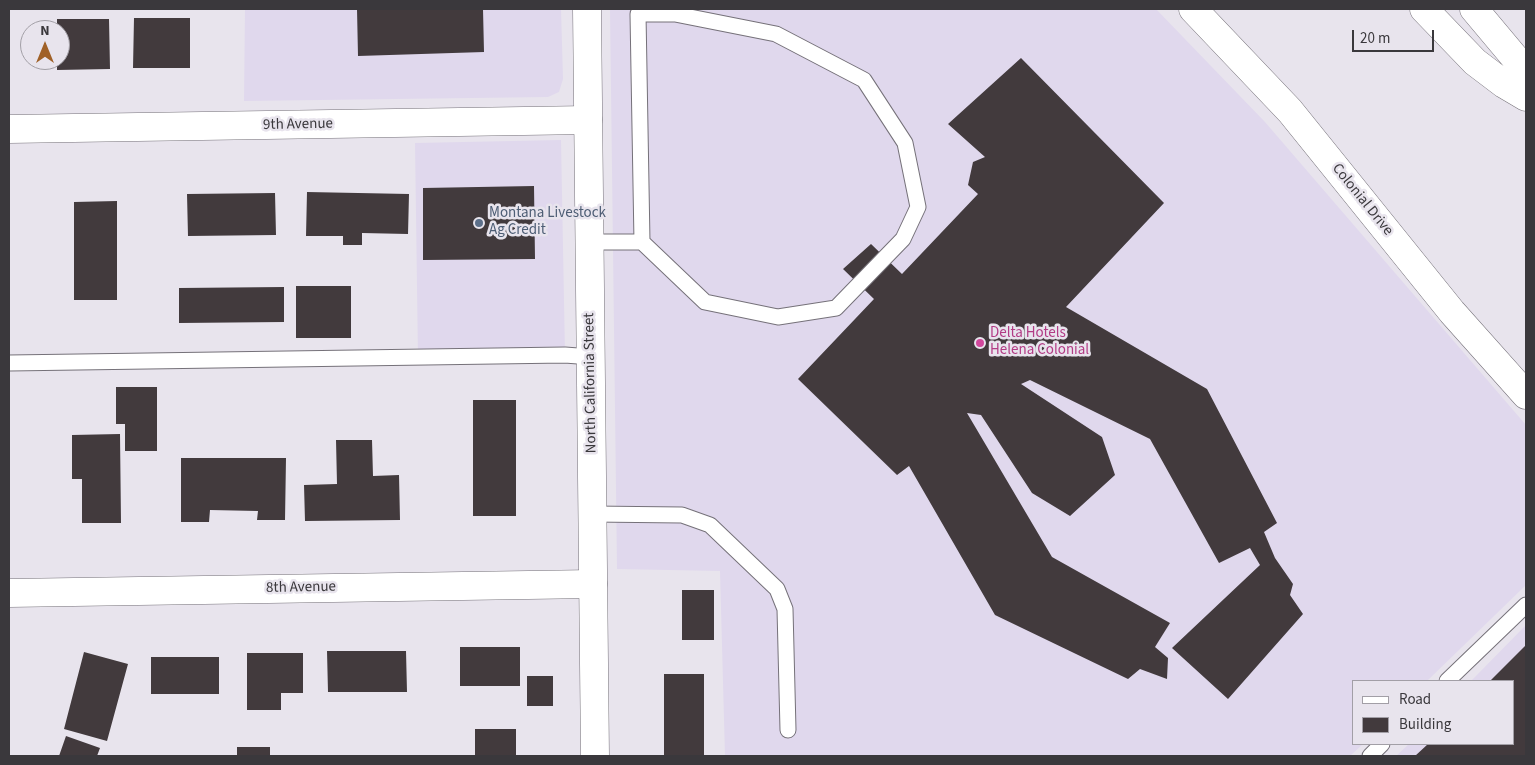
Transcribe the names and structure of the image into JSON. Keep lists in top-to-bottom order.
{
  "streets": {
    "main road": [
      "9th Avenue",
      "Colonial Drive",
      "North California Street",
      "8th Avenue"
    ]
  },
  "crossings": [
    ["9th Avenue", "North California Street"],
    ["North California Street", "8th Avenue"]
  ],
  "places": ["Montana Livestock Ag Credit", "Delta Hotels Helena Colonial"],
  "legend": ["Road", "Building"],
  "scale_bar": "20 m",
  "north": "top"
}
